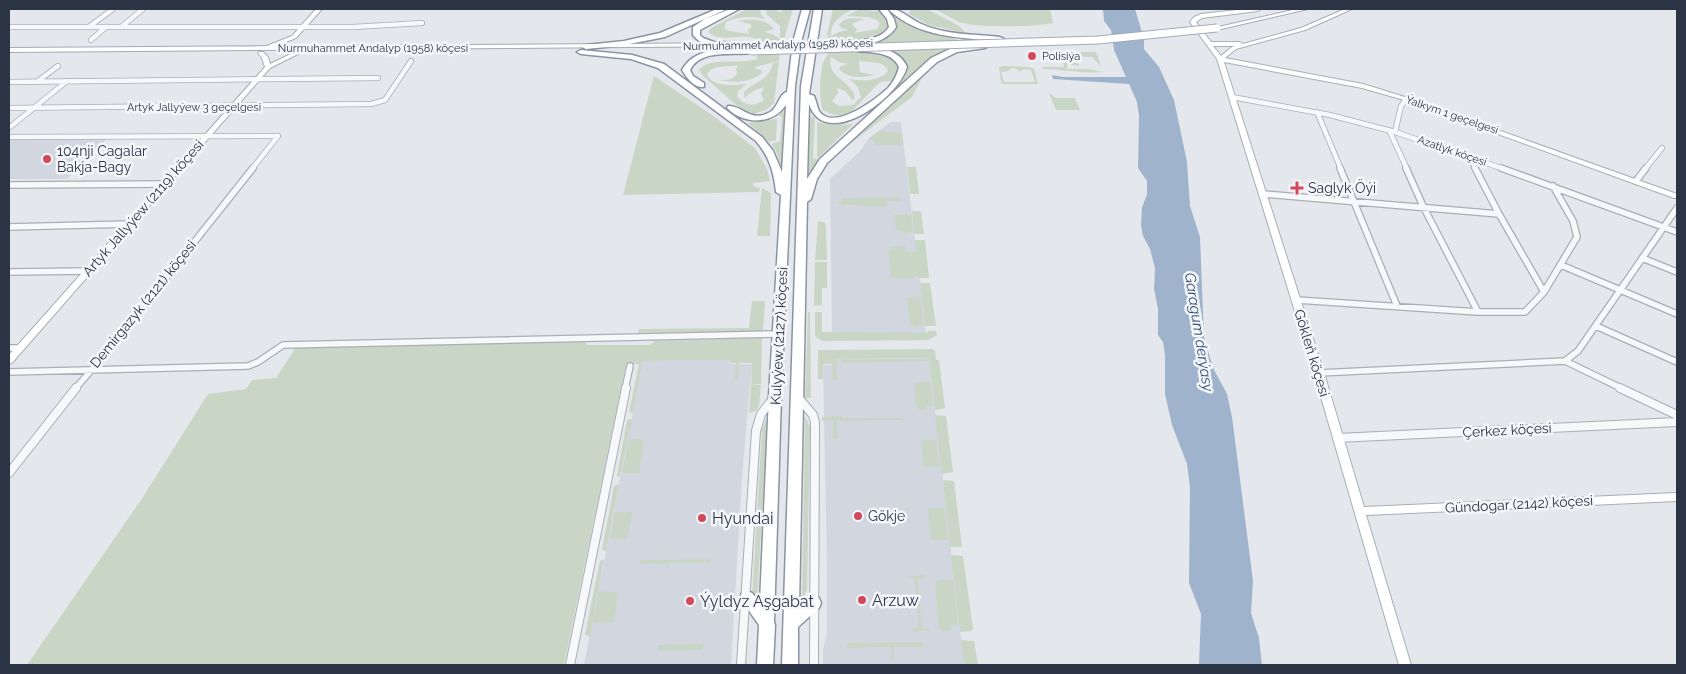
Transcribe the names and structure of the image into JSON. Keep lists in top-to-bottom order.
{
  "streets": {
    "highway": ["Kulyýew (2127) köçesi"],
    "main road": ["Nurmuhammet Andalyp (1958) köçesi"],
    "street": [
      "Artyk Jallyýew 3 geçelgesi",
      "Ýalkym 1 geçelgesi",
      "Azatlyk köçesi",
      "Artyk Jallyýew (2119) köçesi",
      "Demirgazyk (2121) köçesi",
      "Gökleň köçesi",
      "Çerkez köçesi",
      "Gündogar (2142) köçesi"
    ]
  },
  "crossings": [
    ["Nurmuhammet Andalyp (1958) köçesi", "Artyk Jallyýew (2119) köçesi"],
    ["Artyk Jallyýew 3 geçelgesi", "Artyk Jallyýew (2119) köçesi"],
    ["Ýalkym 1 geçelgesi", "Gökleň köçesi"],
    ["Azatlyk köçesi", "Gökleň köçesi"],
    ["Artyk Jallyýew (2119) köçesi", "Demirgazyk (2121) köçesi"],
    ["Gökleň köçesi", "Çerkez köçesi"],
    ["Gökleň köçesi", "Gündogar (2142) köçesi"]
  ],
  "water": ["Garagum derýasy"],
  "places": {
    "other": [
      "Polisiýa",
      "104nji Cagalar Bakja-Bagy",
      "Gökje",
      "Hyundai",
      "Arzuw",
      "Ýyldyz Aşgabat"
    ],
    "health": ["Saglyk Öýi"]
  }
}
